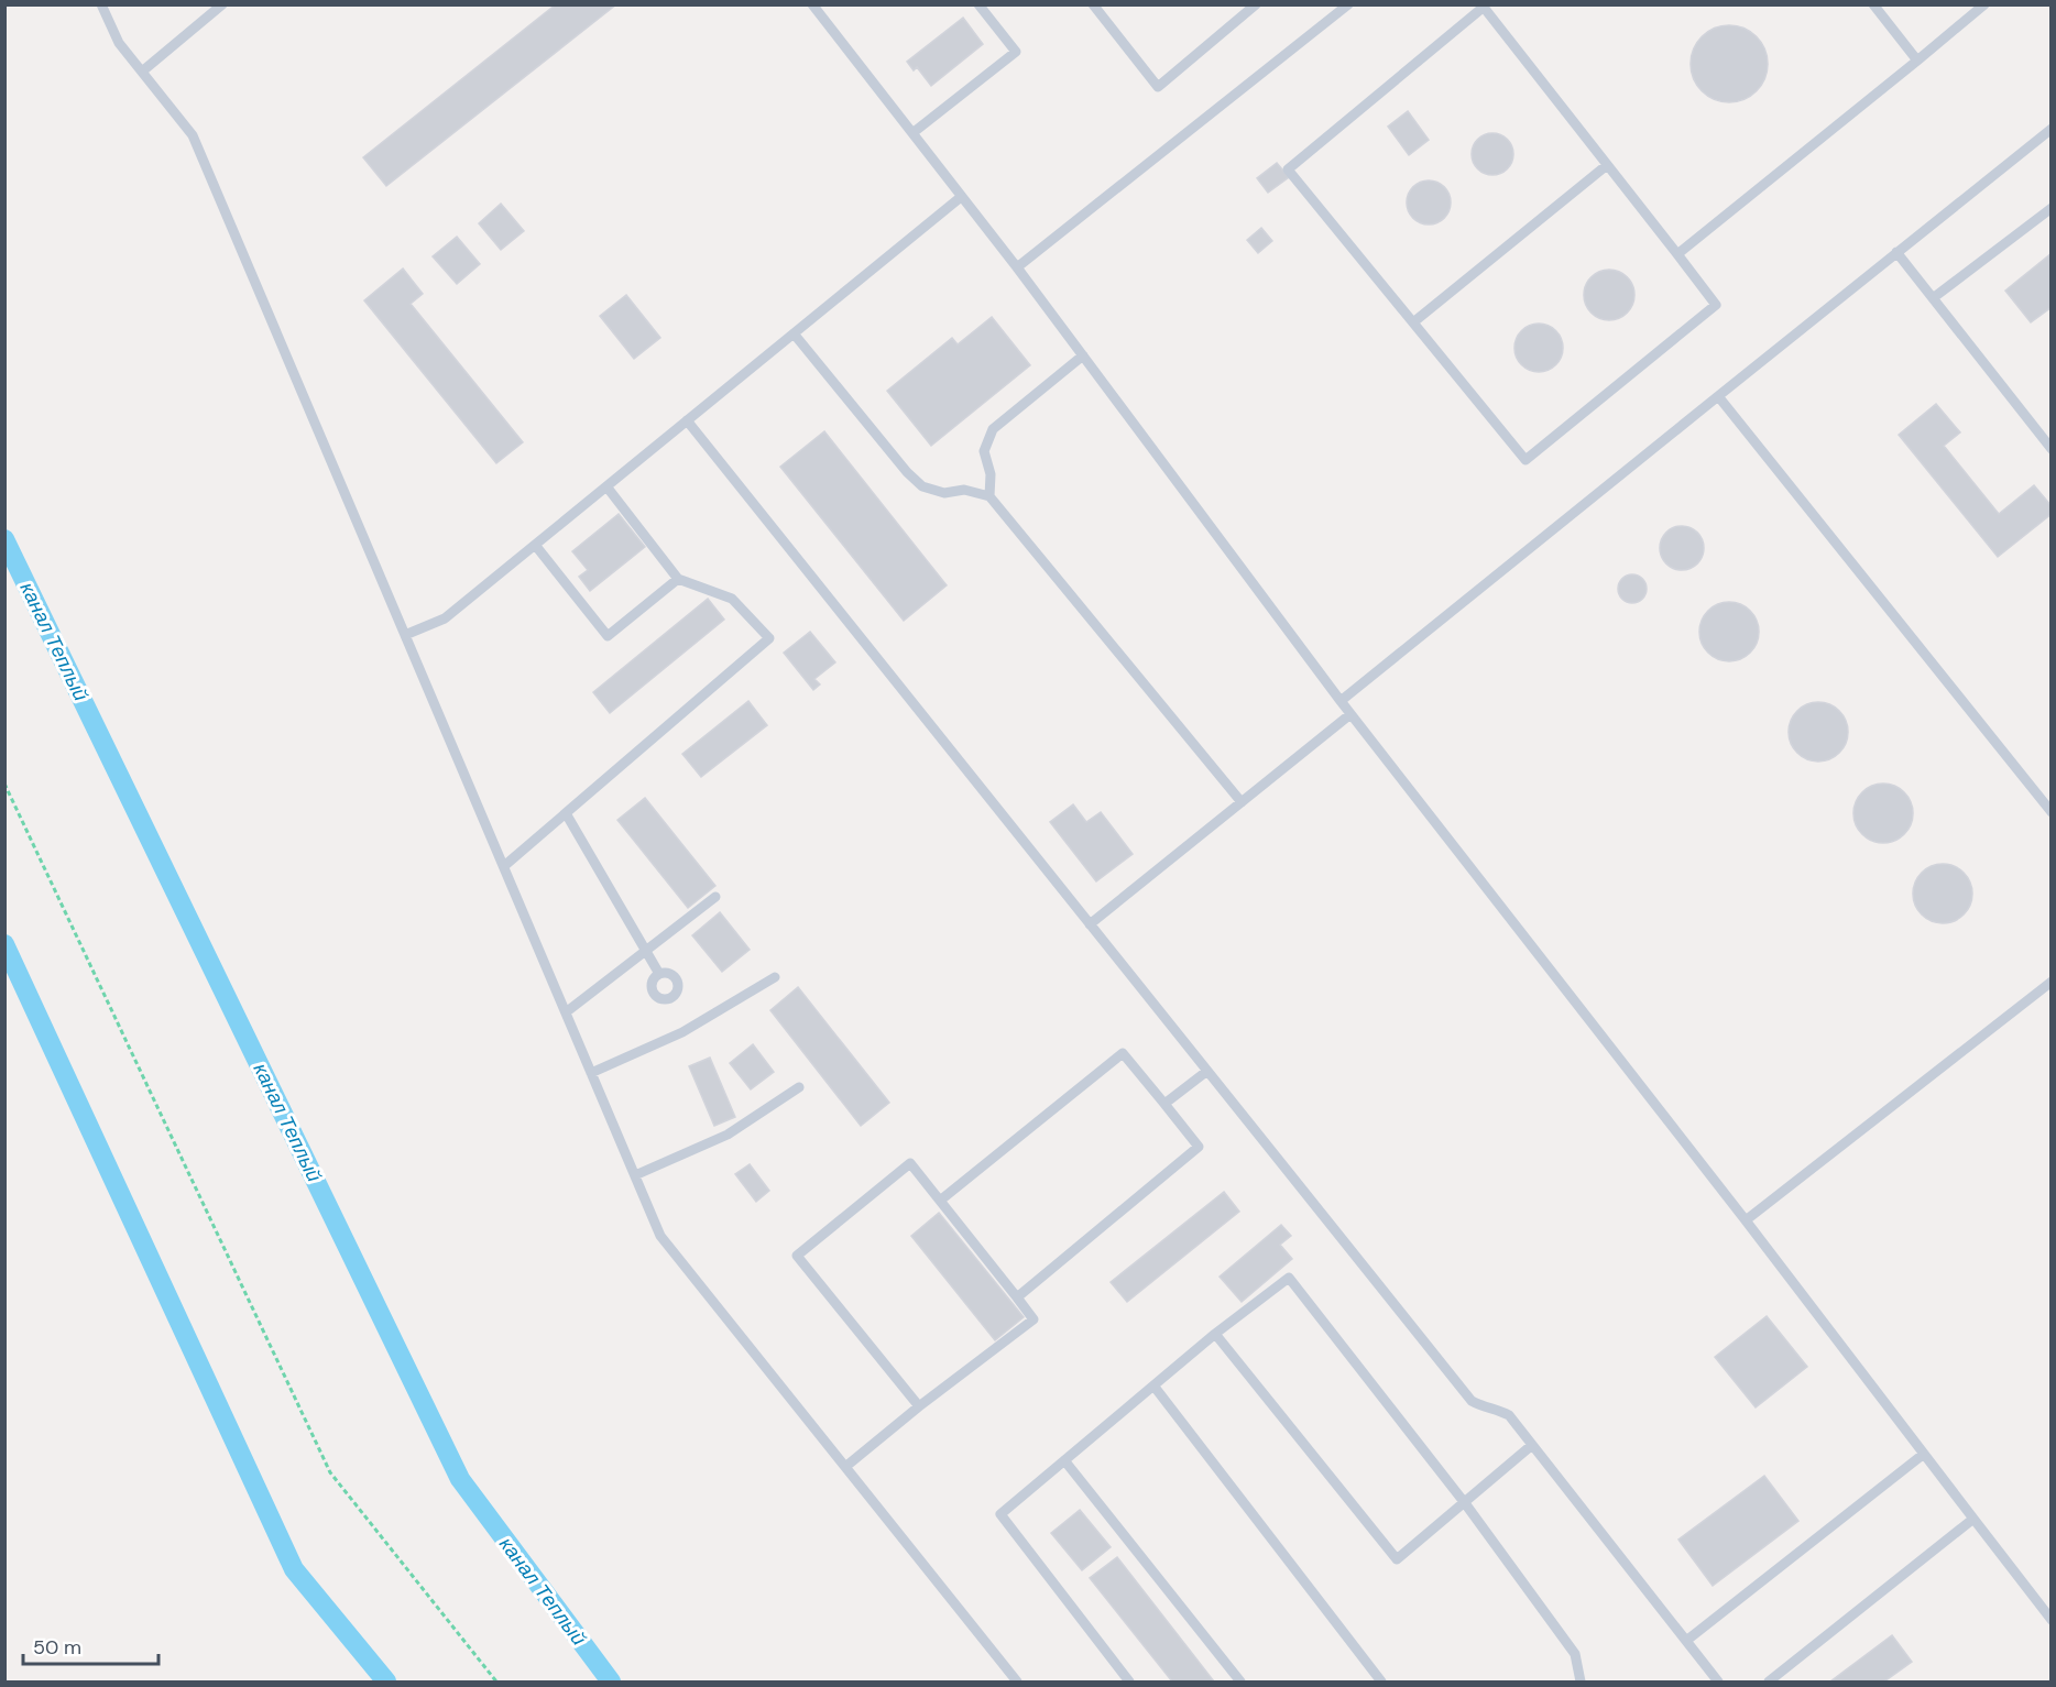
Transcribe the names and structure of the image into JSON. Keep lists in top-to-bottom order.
{
  "water": ["канал Теплый"],
  "scale_bar": "50 m"
}
